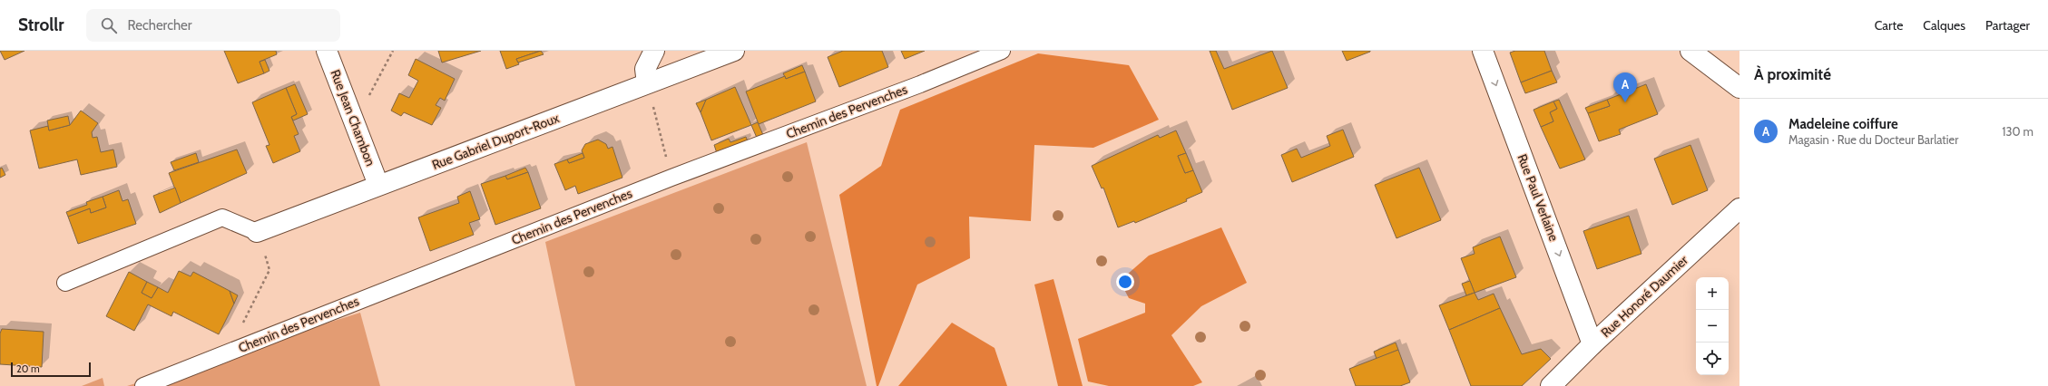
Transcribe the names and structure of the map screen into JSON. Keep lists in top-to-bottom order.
{
  "streets": {
    "street": [
      "Rue Jean Chambon",
      "Rue Gabriel Duport-Roux",
      "Rue Paul Verlaine",
      "Rue Honoré Daumier"
    ],
    "lane": ["Chemin des Pervenches"]
  },
  "crossings": [
    ["Rue Jean Chambon", "Rue Gabriel Duport-Roux"],
    ["Rue Paul Verlaine", "Rue Honoré Daumier"]
  ],
  "one_way": ["Rue Paul Verlaine"],
  "scale_bar": "20 m",
  "page": {
    "header": "Strollr",
    "search": "Rechercher",
    "nav": ["Carte", "Calques", "Partager"],
    "heading": "À proximité",
    "pins": "A",
    "list": [
      {
        "mark": "A",
        "name": "Madeleine coiffure",
        "note": "Magasin · Rue du Docteur Barlatier",
        "value": "130 m"
      }
    ],
    "map_buttons": ["+", "−"],
    "scale": "20 m"
  }
}
